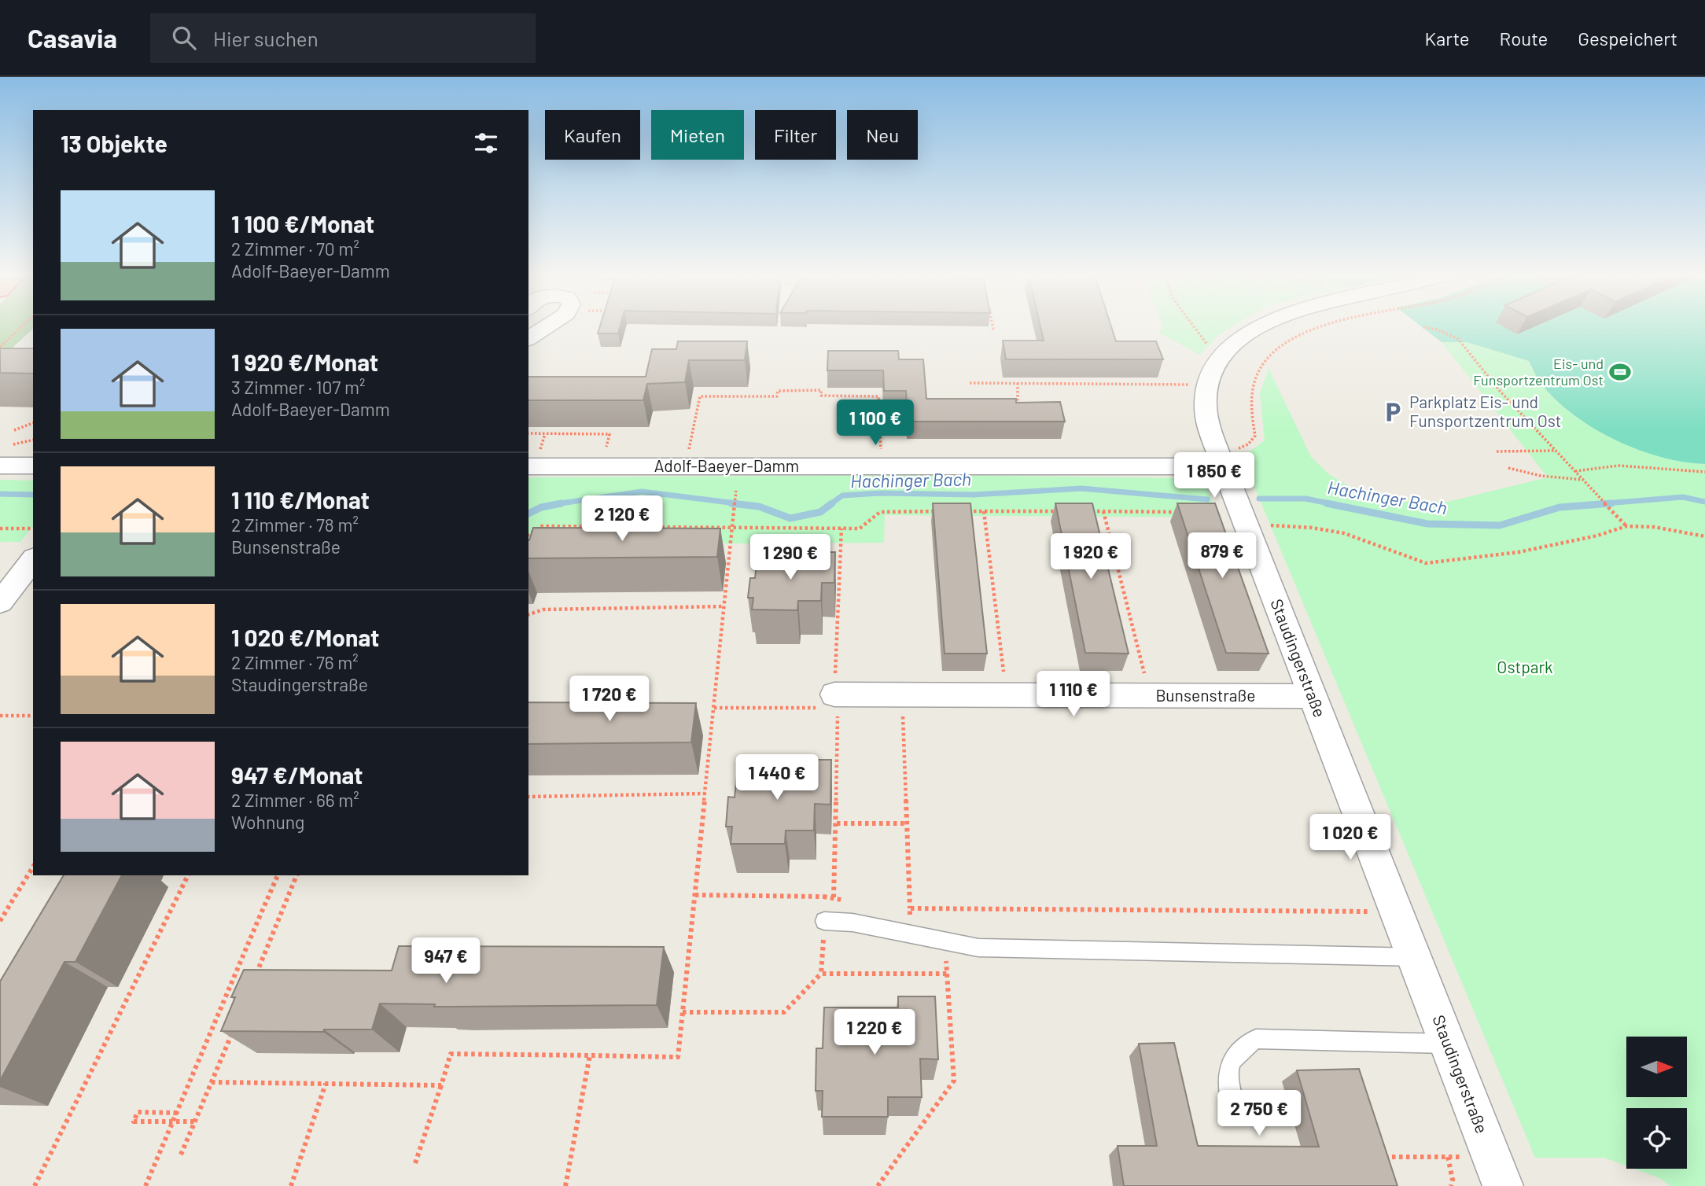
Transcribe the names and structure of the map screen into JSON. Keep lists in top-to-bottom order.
{
  "streets": {
    "street": ["Adolf-Baeyer-Damm", "Staudingerstraße", "Bunsenstraße"]
  },
  "crossings": [
    ["Adolf-Baeyer-Damm", "Staudingerstraße"],
    ["Staudingerstraße", "Bunsenstraße"]
  ],
  "water": ["Hachinger Bach"],
  "parks": ["Ostpark"],
  "places": {
    "sports": ["Eis- und Funsportzentrum Ost"],
    "parking": ["Parkplatz Eis- und Funsportzentrum Ost"]
  },
  "north": "right",
  "page": {
    "header": "Casavia",
    "search": "Hier suchen",
    "nav": ["Karte", "Route", "Gespeichert"],
    "chip": [
      "Kaufen",
      "Mieten",
      "Filter",
      "Neu"
    ],
    "heading": "13 Objekte",
    "list": [
      {
        "name": "1 100 €/Monat",
        "note": "2 Zimmer · 70 m² · Adolf-Baeyer-Damm"
      },
      {
        "name": "1 920 €/Monat",
        "note": "3 Zimmer · 107 m² · Adolf-Baeyer-Damm"
      },
      {
        "name": "1 110 €/Monat",
        "note": "2 Zimmer · 78 m² · Bunsenstraße"
      },
      {
        "name": "1 020 €/Monat",
        "note": "2 Zimmer · 76 m² · Staudingerstraße"
      },
      {
        "name": "947 €/Monat",
        "note": "2 Zimmer · 66 m² · Wohnung"
      }
    ],
    "price": [
      "1 100 €",
      "1 850 €",
      "2 120 €",
      "879 €",
      "1 920 €",
      "1 290 €",
      "1 110 €",
      "1 720 €",
      "1 440 €",
      "1 020 €",
      "947 €",
      "1 220 €",
      "2 750 €"
    ]
  }
}
